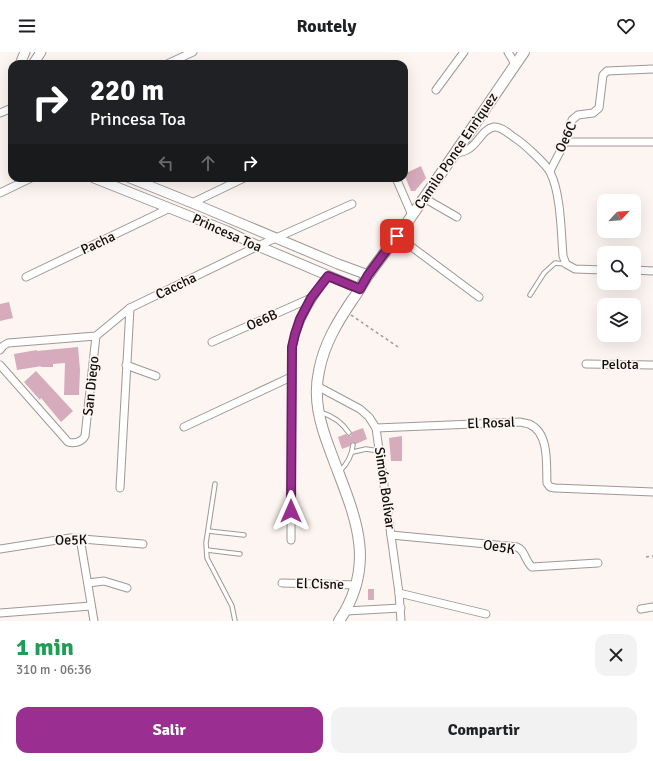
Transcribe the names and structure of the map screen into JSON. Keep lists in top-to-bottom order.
{
  "streets": {
    "main road": ["Camilo Ponce Enrìquez"],
    "street": [
      "Oe6C",
      "Princesa Toa",
      "Pacha",
      "Caccha",
      "Oe6B",
      "Pelota",
      "San Diego",
      "El Rosal",
      "Simón Bolívar",
      "Oe5K",
      "El Cisne"
    ]
  },
  "crossings": [
    ["Camilo Ponce Enrìquez", "Princesa Toa"],
    ["Camilo Ponce Enrìquez", "Simón Bolívar"],
    ["Camilo Ponce Enrìquez", "El Cisne"],
    ["Princesa Toa", "Pacha"],
    ["Princesa Toa", "Caccha"],
    ["Caccha", "San Diego"],
    ["El Rosal", "Simón Bolívar"],
    ["Simón Bolívar", "Oe5K"]
  ],
  "north": "top right",
  "page": {
    "header": "Routely",
    "turn": ["220 m", "Princesa Toa"],
    "heading": ["1 min", "310 m · 06:36"],
    "buttons": ["Salir", "Compartir"]
  }
}
